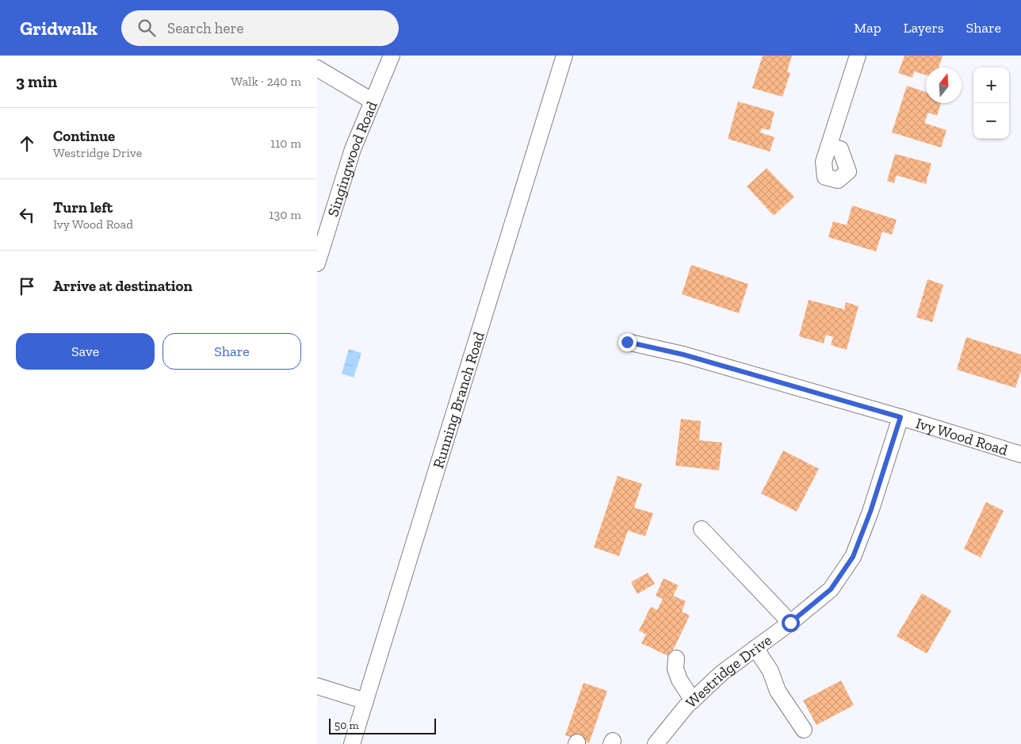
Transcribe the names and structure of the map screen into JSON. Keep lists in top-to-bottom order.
{
  "streets": {
    "street": [
      "Singingwood Road",
      "Running Branch Road",
      "Ivy Wood Road",
      "Westridge Drive"
    ]
  },
  "crossings": [
    ["Ivy Wood Road", "Westridge Drive"]
  ],
  "scale_bar": "50 m",
  "north": "top",
  "page": {
    "header": "Gridwalk",
    "search": "Search here",
    "nav": ["Map", "Layers", "Share"],
    "heading": ["3 min", "Walk · 240 m"],
    "map_buttons": ["+", "−"],
    "list": [
      ["Continue", "Westridge Drive", "110 m"],
      ["Turn left", "Ivy Wood Road", "130 m"],
      "Arrive at destination"
    ],
    "buttons": ["Save", "Share"],
    "scale": "50 m"
  }
}
